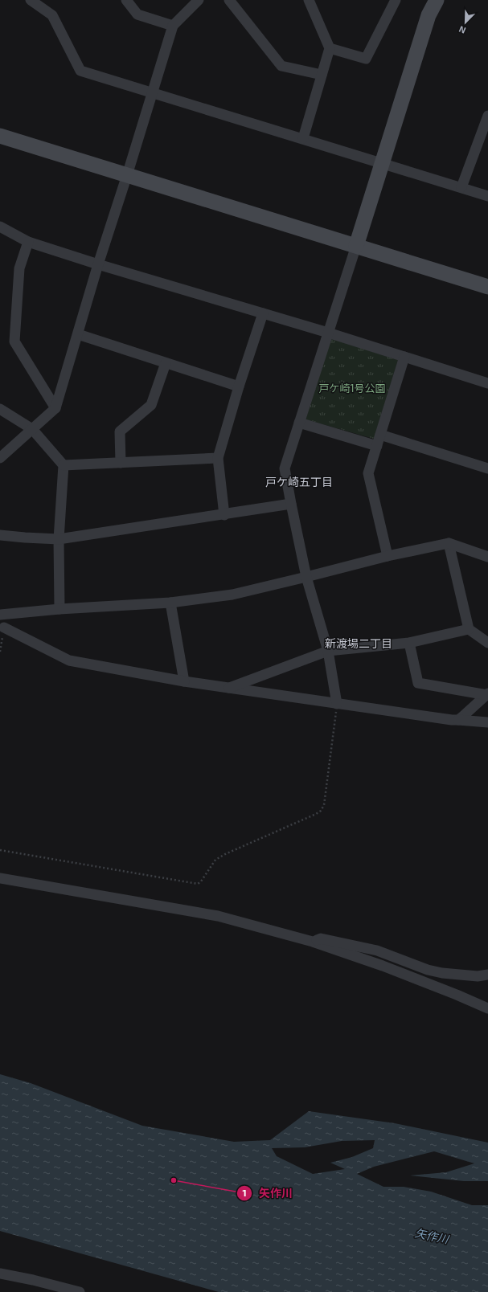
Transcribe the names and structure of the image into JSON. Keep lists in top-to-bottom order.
{
  "districts": ["戸ケ崎五丁目", "新渡場二丁目"],
  "water": ["矢作川"],
  "parks": ["戸ケ崎1号公園"],
  "places": ["矢作川"],
  "north": "bottom left"
}
